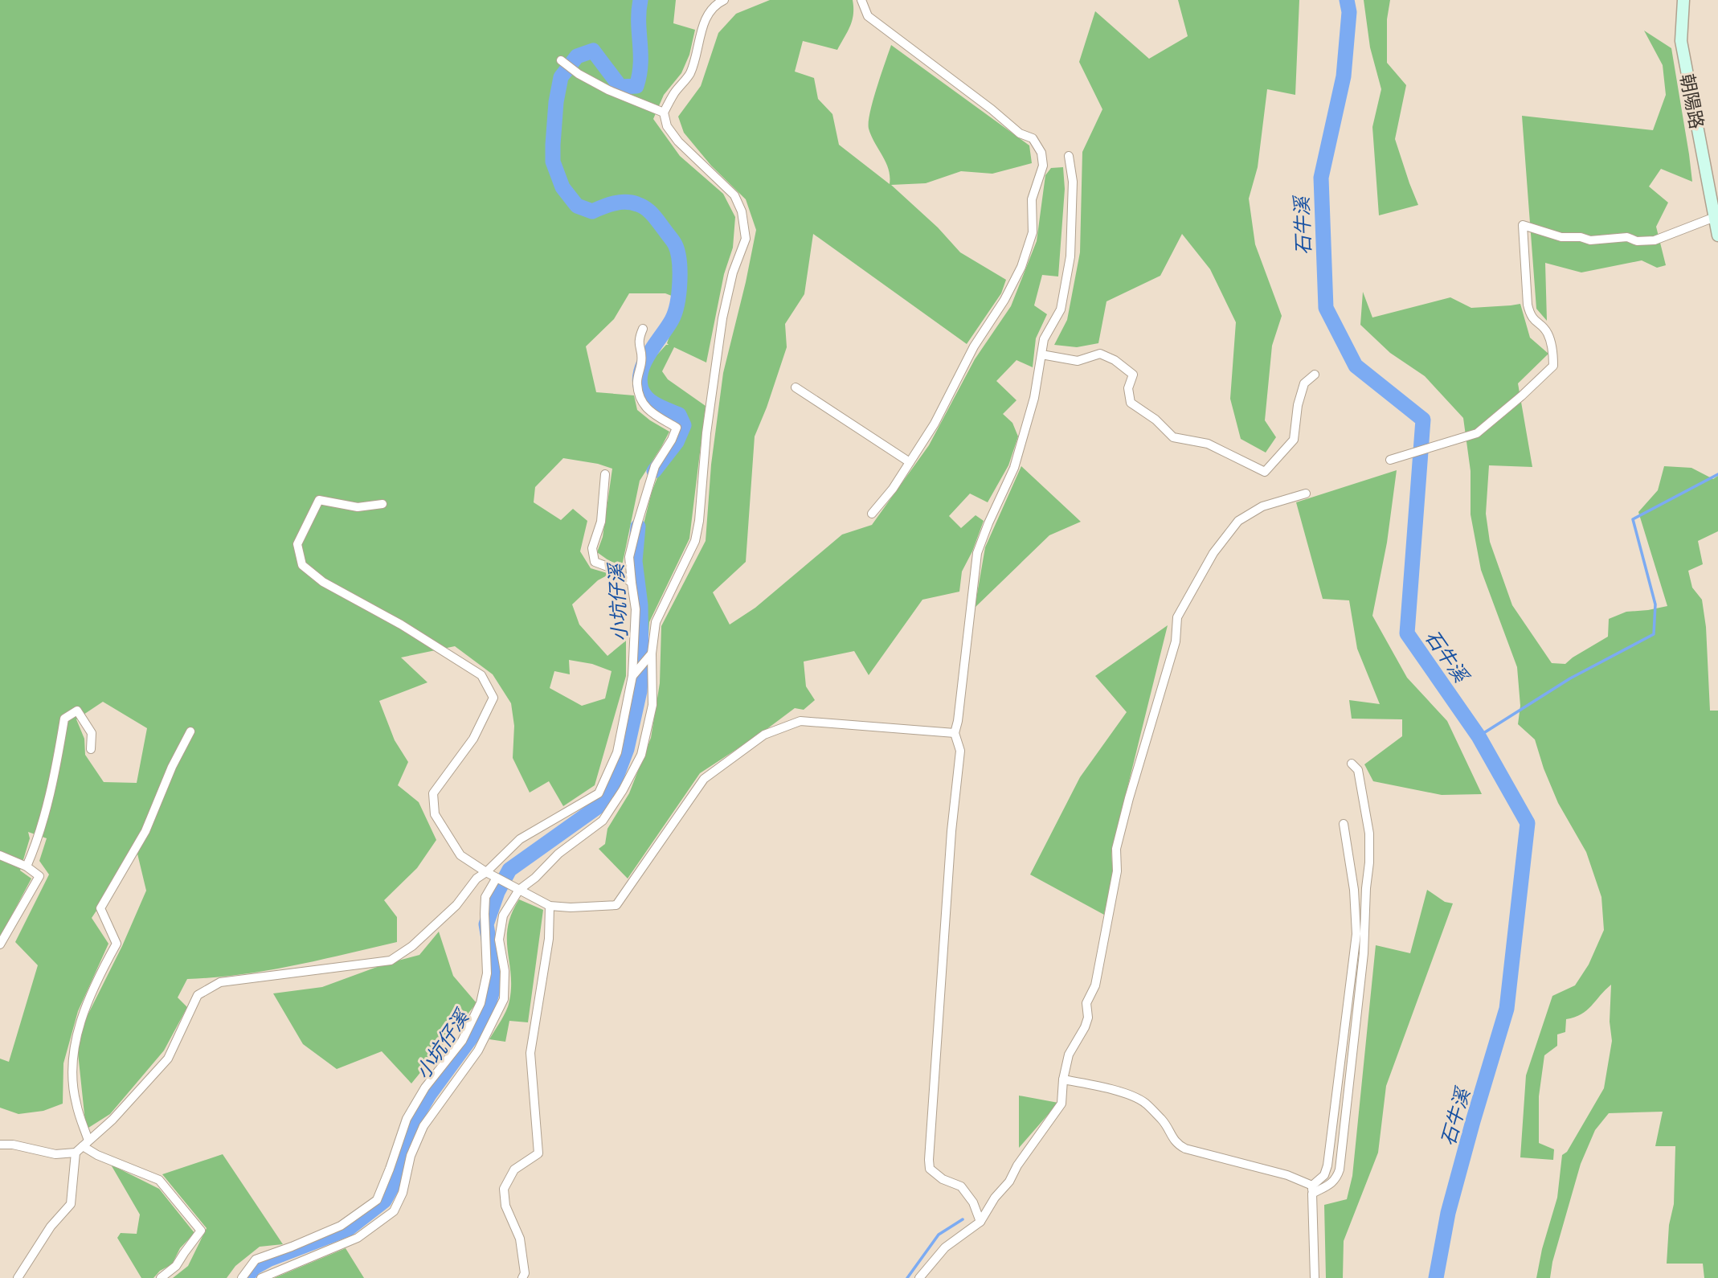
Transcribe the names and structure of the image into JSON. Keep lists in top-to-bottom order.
{
  "streets": {
    "main road": ["朝陽路"]
  },
  "water": ["石牛溪", "小坑仔溪"]
}
